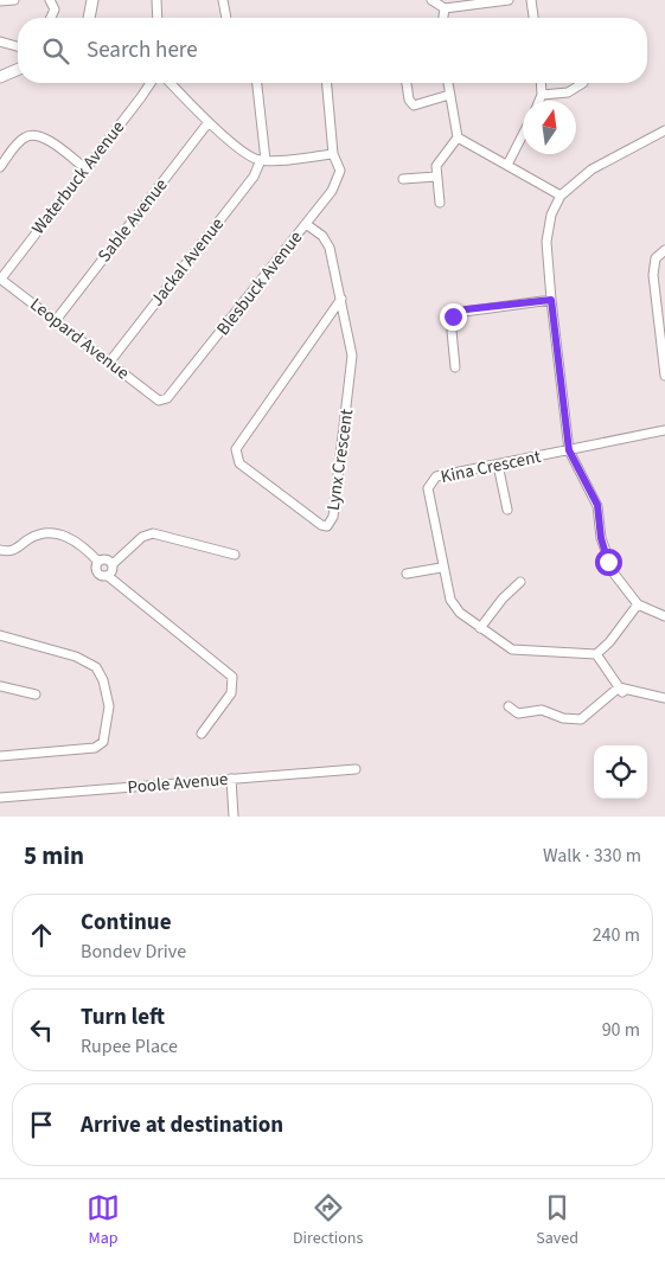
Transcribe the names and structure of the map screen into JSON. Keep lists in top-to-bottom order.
{
  "streets": {
    "street": [
      "Waterbuck Avenue",
      "Sable Avenue",
      "Jackal Avenue",
      "Blesbuck Avenue",
      "Leopard Avenue",
      "Lynx Crescent",
      "Kina Crescent",
      "Poole Avenue"
    ]
  },
  "crossings": [
    ["Waterbuck Avenue", "Leopard Avenue"],
    ["Sable Avenue", "Leopard Avenue"],
    ["Jackal Avenue", "Leopard Avenue"],
    ["Blesbuck Avenue", "Leopard Avenue"],
    ["Blesbuck Avenue", "Lynx Crescent"]
  ],
  "north": "top",
  "page": {
    "search": "Search here",
    "heading": ["5 min", "Walk · 330 m"],
    "list": [
      ["Continue", "Bondev Drive", "240 m"],
      ["Turn left", "Rupee Place", "90 m"],
      "Arrive at destination"
    ],
    "nav": ["Map", "Directions", "Saved"]
  }
}
